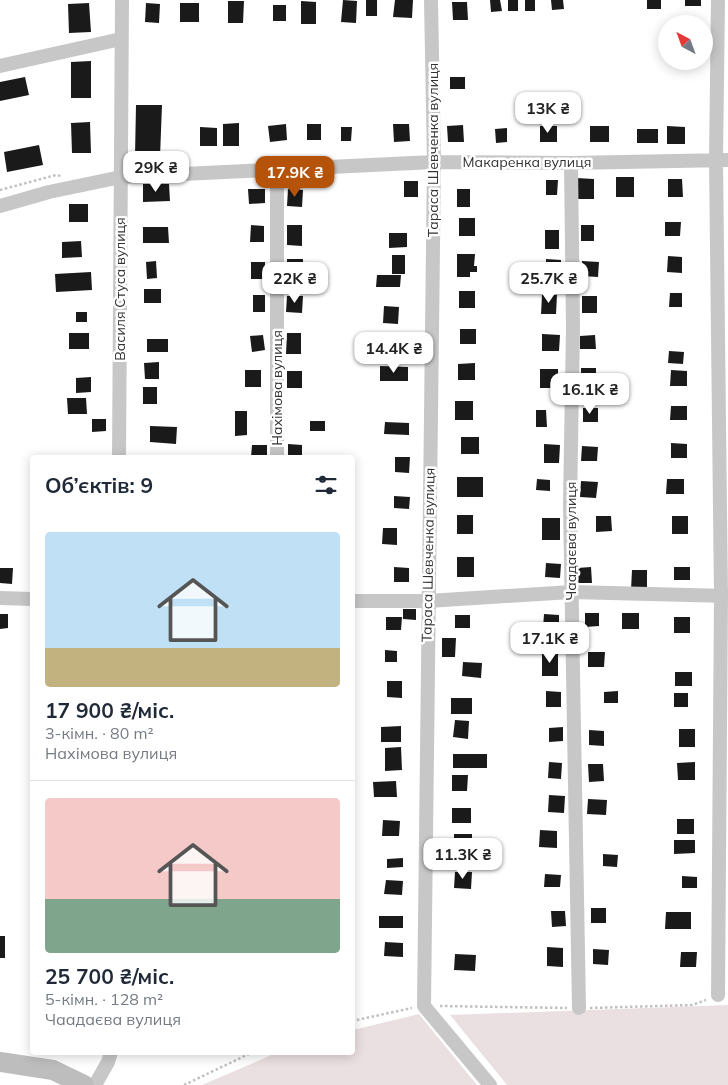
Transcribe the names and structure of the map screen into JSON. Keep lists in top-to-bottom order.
{
  "streets": {
    "street": [
      "Тараса Шевченка вулиця",
      "Макаренка вулиця",
      "Василя Стуса вулиця",
      "Нахімова вулиця",
      "Чаадаєва вулиця"
    ]
  },
  "crossings": [
    ["Тараса Шевченка вулиця", "Макаренка вулиця"],
    ["Макаренка вулиця", "Василя Стуса вулиця"],
    ["Макаренка вулиця", "Нахімова вулиця"],
    ["Макаренка вулиця", "Чаадаєва вулиця"]
  ],
  "north": "top left",
  "page": {
    "price": [
      "13K ₴",
      "29K ₴",
      "17.9K ₴",
      "22K ₴",
      "25.7K ₴",
      "14.4K ₴",
      "16.1K ₴",
      "17.1K ₴",
      "11.3K ₴"
    ],
    "heading": "Об’єктів: 9",
    "list": [
      {
        "name": "17 900 ₴/міс.",
        "note": "3-кімн. · 80 m² · Нахімова вулиця"
      },
      {
        "name": "25 700 ₴/міс.",
        "note": "5-кімн. · 128 m² · Чаадаєва вулиця"
      }
    ]
  }
}
